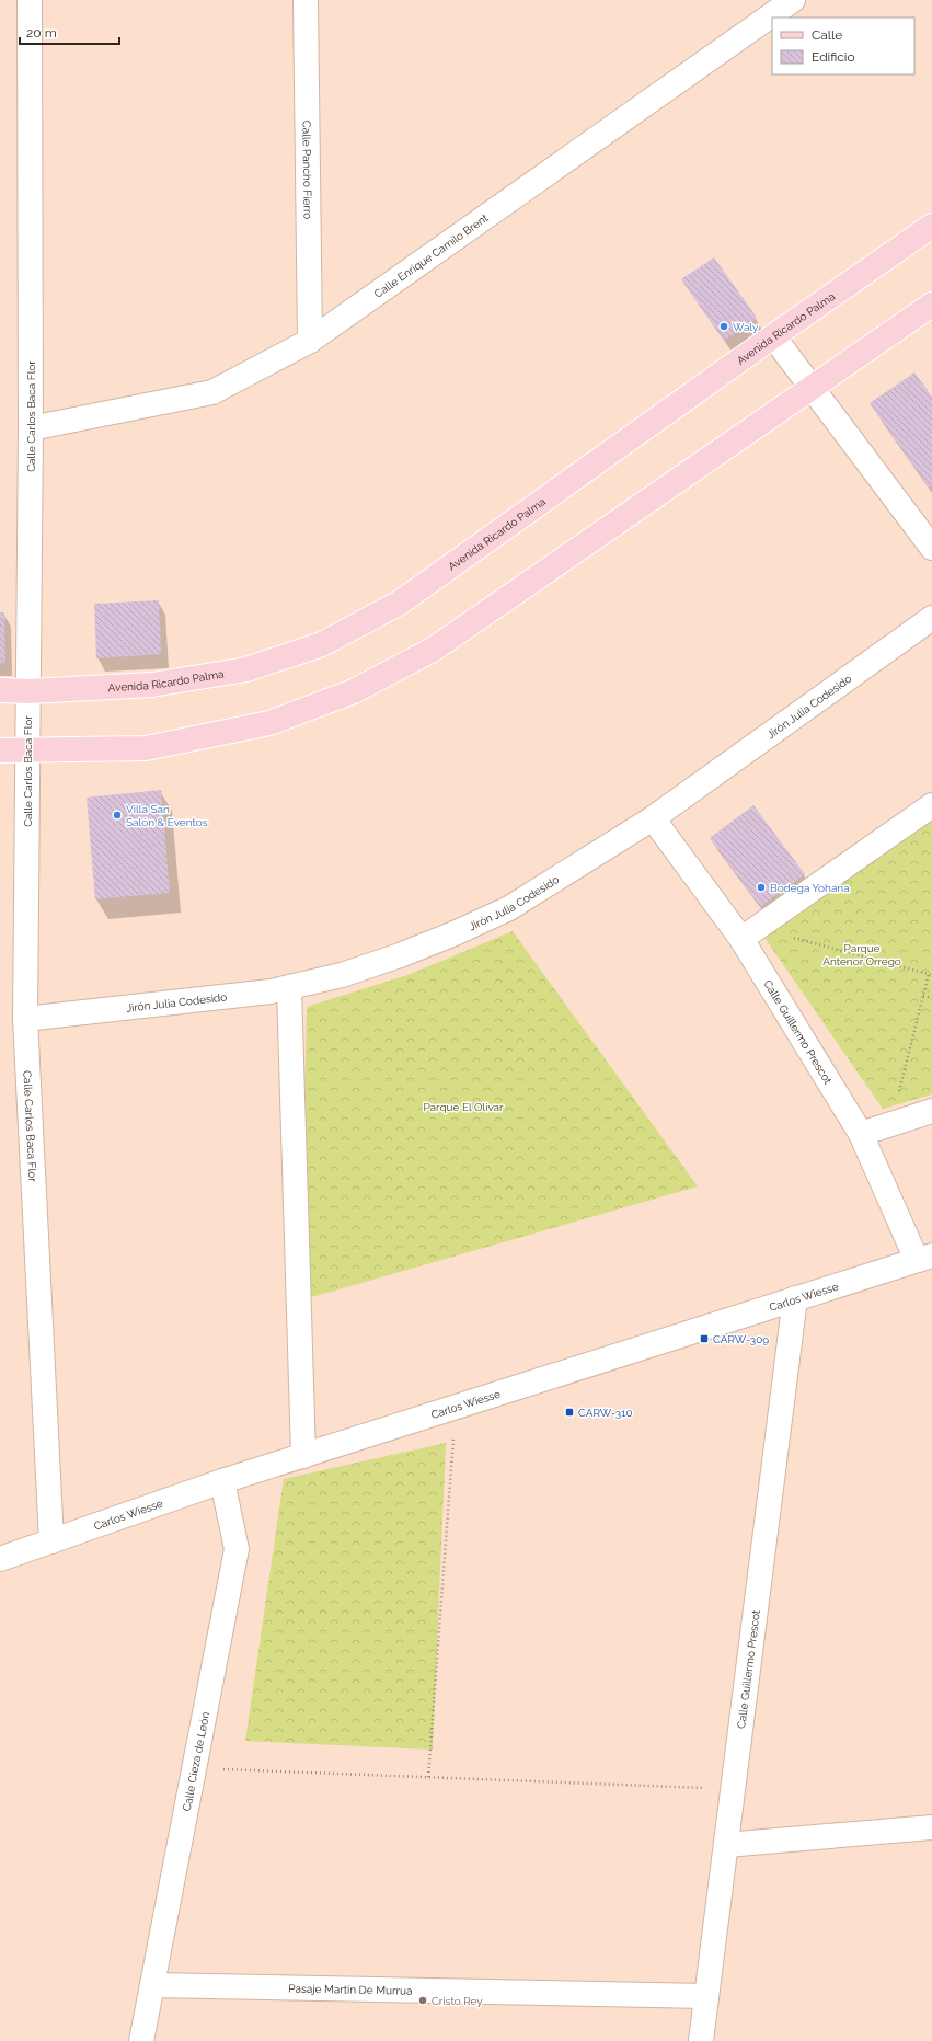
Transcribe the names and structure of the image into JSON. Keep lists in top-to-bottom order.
{
  "streets": {
    "main road": ["Avenida Ricardo Palma"],
    "street": [
      "Calle Pancho Fierro",
      "Calle Enrique Camilo Brent",
      "Calle Carlos Baca Flor",
      "Jirón Julia Codesido",
      "Calle Guillermo Prescot",
      "Carlos Wiesse",
      "Calle Cieza de León",
      "Pasaje Martin De Murrua"
    ]
  },
  "crossings": [
    ["Calle Pancho Fierro", "Calle Enrique Camilo Brent"],
    ["Calle Enrique Camilo Brent", "Calle Carlos Baca Flor"],
    ["Avenida Ricardo Palma", "Calle Carlos Baca Flor"],
    ["Calle Carlos Baca Flor", "Jirón Julia Codesido"],
    ["Calle Carlos Baca Flor", "Carlos Wiesse"],
    ["Jirón Julia Codesido", "Calle Guillermo Prescot"],
    ["Calle Guillermo Prescot", "Carlos Wiesse"],
    ["Calle Guillermo Prescot", "Pasaje Martin De Murrua"],
    ["Carlos Wiesse", "Calle Cieza de León"],
    ["Calle Cieza de León", "Pasaje Martin De Murrua"]
  ],
  "parks": ["Parque Antenor Orrego", "Parque El Olivar"],
  "places": {
    "other": [
      "Waly",
      "Villa San Salón & Eventos",
      "Bodega Yohana",
      "Cristo Rey"
    ],
    "transit": ["CARW-309", "CARW-310"]
  },
  "legend": ["Calle", "Edificio"],
  "scale_bar": "20 m"
}
